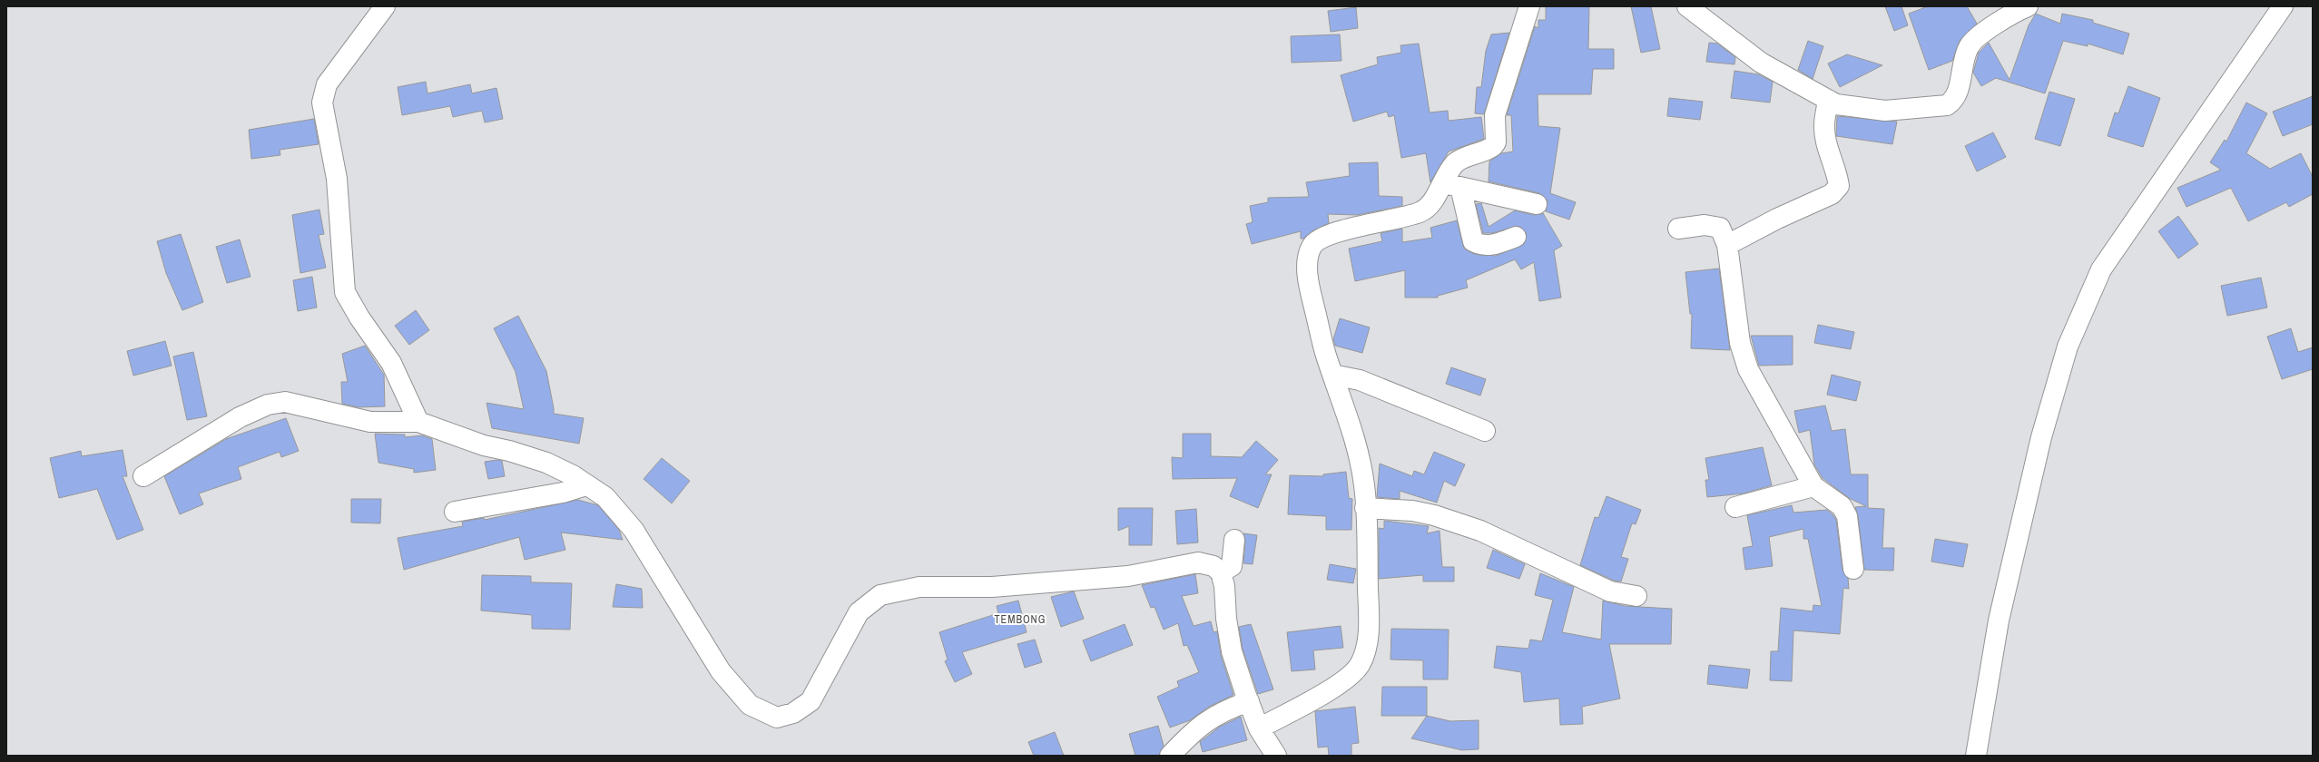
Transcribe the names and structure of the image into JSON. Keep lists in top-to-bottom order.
{
  "districts": ["TEMBONG"]
}
